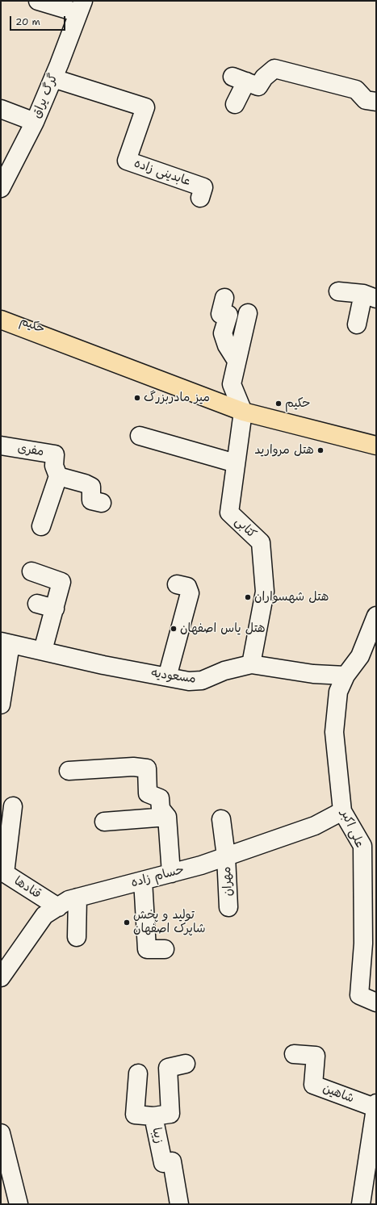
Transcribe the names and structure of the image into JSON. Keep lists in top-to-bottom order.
{
  "streets": {
    "main road": ["حکیم"],
    "street": [
      "گرگ یراق",
      "عابدینی زاده",
      "مفری",
      "کتابی",
      "مسعودیه",
      "علی اکبر",
      "حسام زاده",
      "مهران",
      "قنادها",
      "شاهین",
      "زیبا"
    ]
  },
  "crossings": [
    ["گرگ یراق", "عابدینی زاده"],
    ["حکیم", "کتابی"],
    ["کتابی", "مسعودیه"],
    ["مسعودیه", "علی اکبر"],
    ["علی اکبر", "حسام زاده"],
    ["حسام زاده", "مهران"],
    ["حسام زاده", "قنادها"]
  ],
  "places": [
    "میز مادربزرگ",
    "حکیم",
    "هتل مروارید",
    "هتل شهسواران",
    "هتل یاس اصفهان",
    "تولید و پخش شاپرک اصفهان"
  ],
  "scale_bar": "20 m"
}
